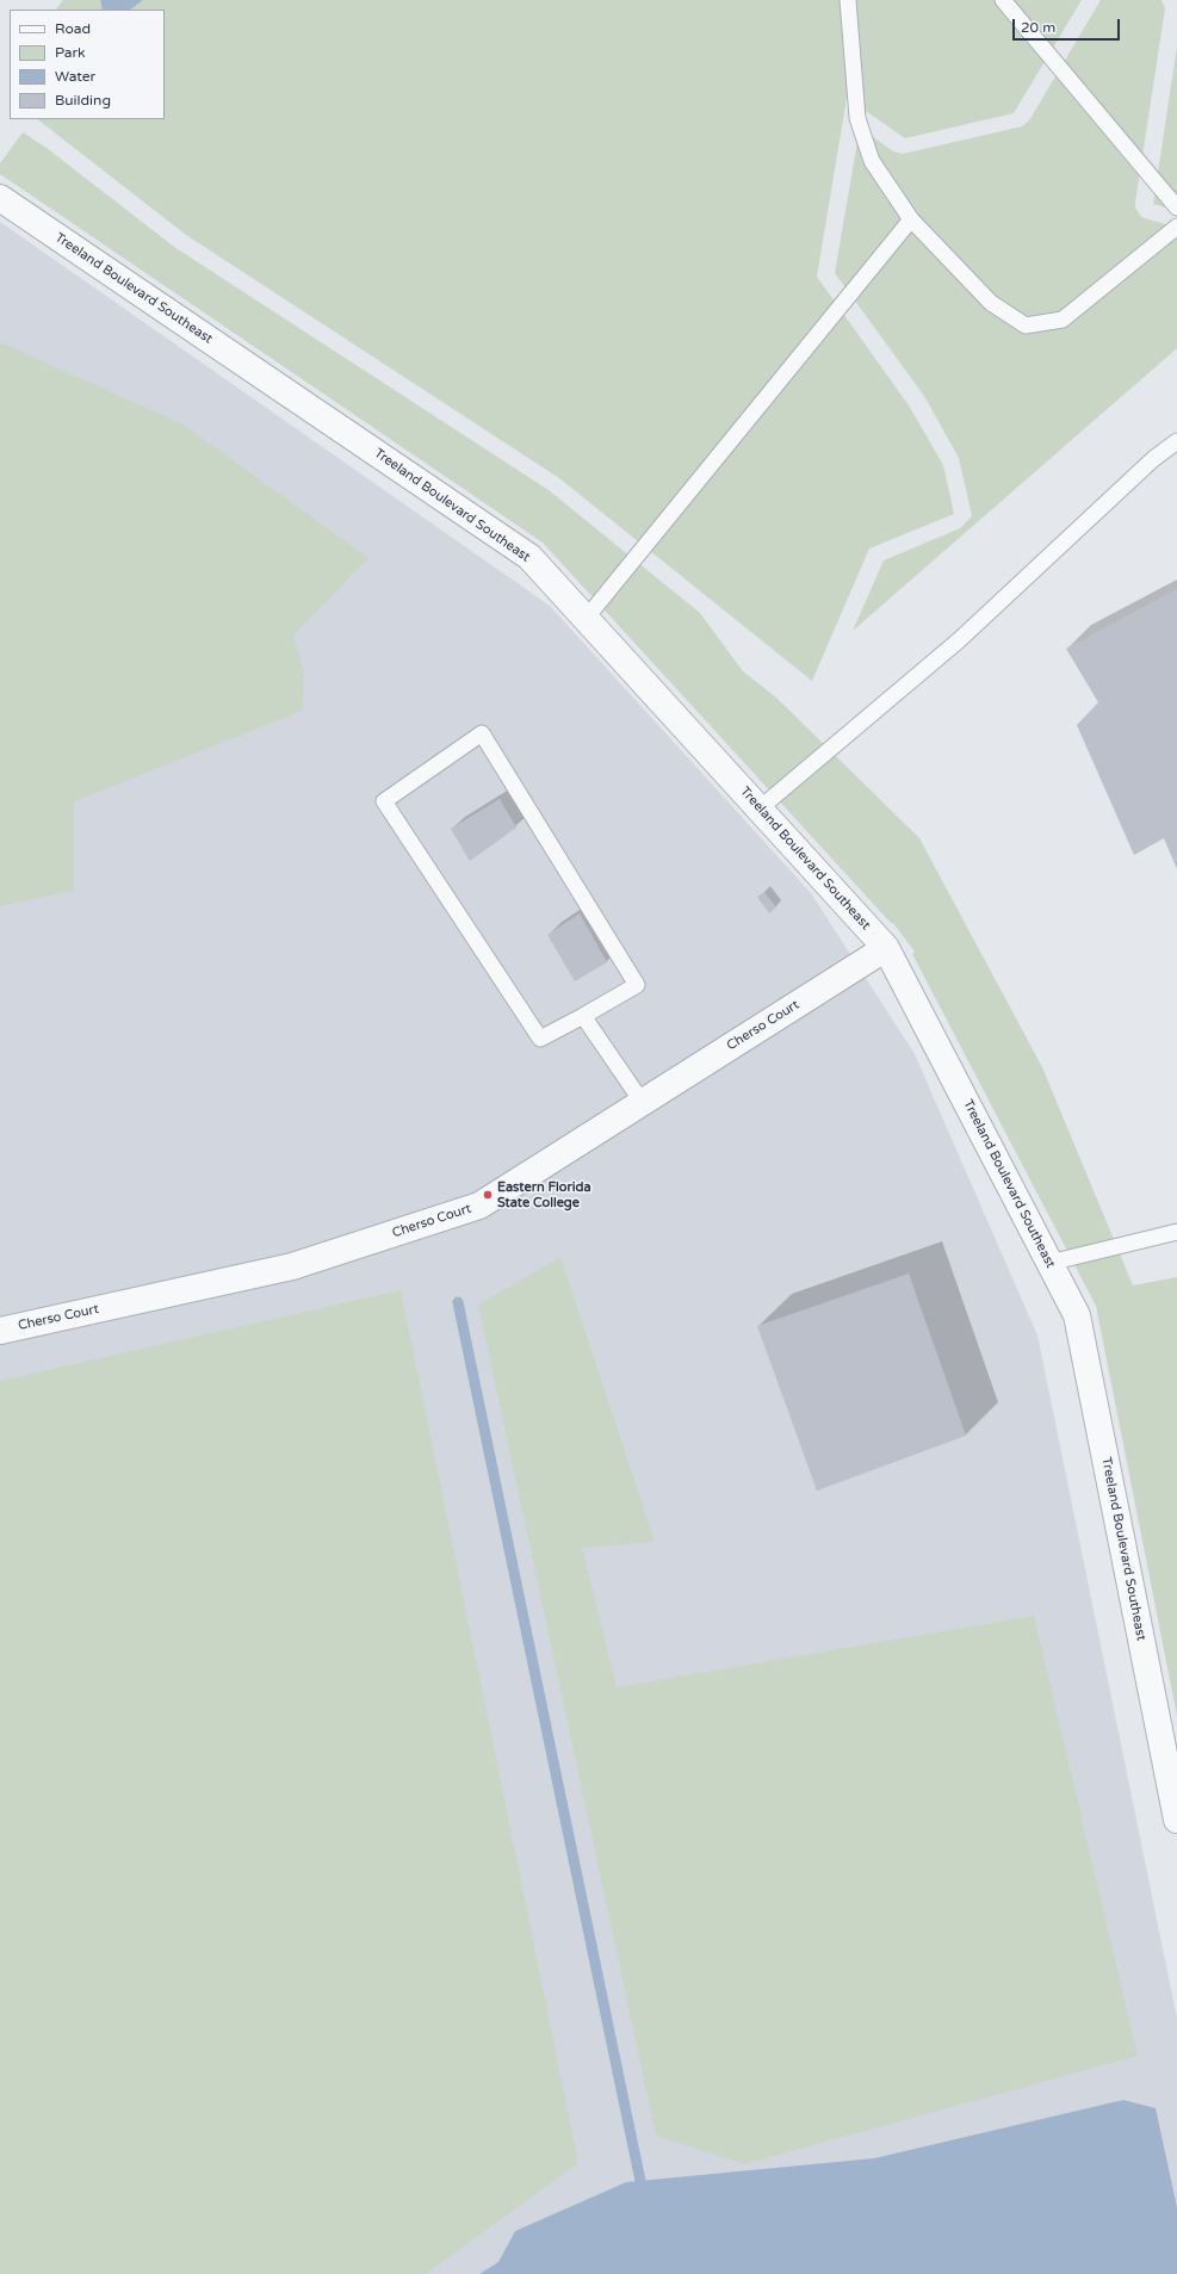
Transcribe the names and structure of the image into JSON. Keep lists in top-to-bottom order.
{
  "streets": {
    "street": ["Treeland Boulevard Southeast", "Cherso Court"]
  },
  "crossings": [
    ["Treeland Boulevard Southeast", "Cherso Court"]
  ],
  "places": ["Eastern Florida State College"],
  "legend": [
    "Road",
    "Park",
    "Water",
    "Building"
  ],
  "scale_bar": "20 m"
}
